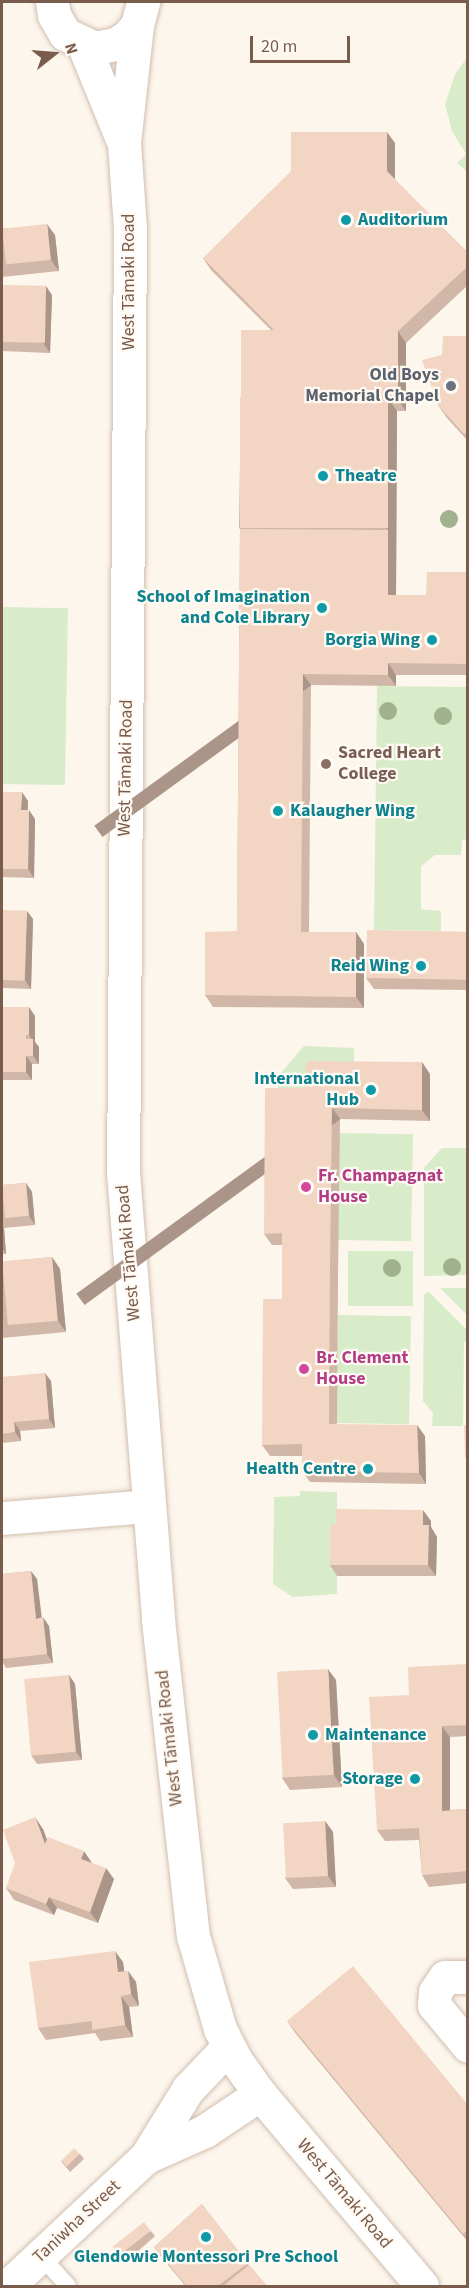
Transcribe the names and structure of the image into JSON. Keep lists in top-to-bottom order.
{
  "streets": {
    "main road": ["West Tāmaki Road", "Taniwha Street"]
  },
  "crossings": [
    ["West Tāmaki Road", "Taniwha Street"]
  ],
  "places": [
    "Auditorium",
    "Old Boys Memorial Chapel",
    "Theatre",
    "School of Imagination and Cole Library",
    "Borgia Wing",
    "Sacred Heart College",
    "Kalaugher Wing",
    "Reid Wing",
    "International Hub",
    "Fr. Champagnat House",
    "Br. Clement House",
    "Health Centre",
    "Maintenance",
    "Storage",
    "Glendowie Montessori Pre School"
  ],
  "scale_bar": "20 m",
  "north": "right"
}
